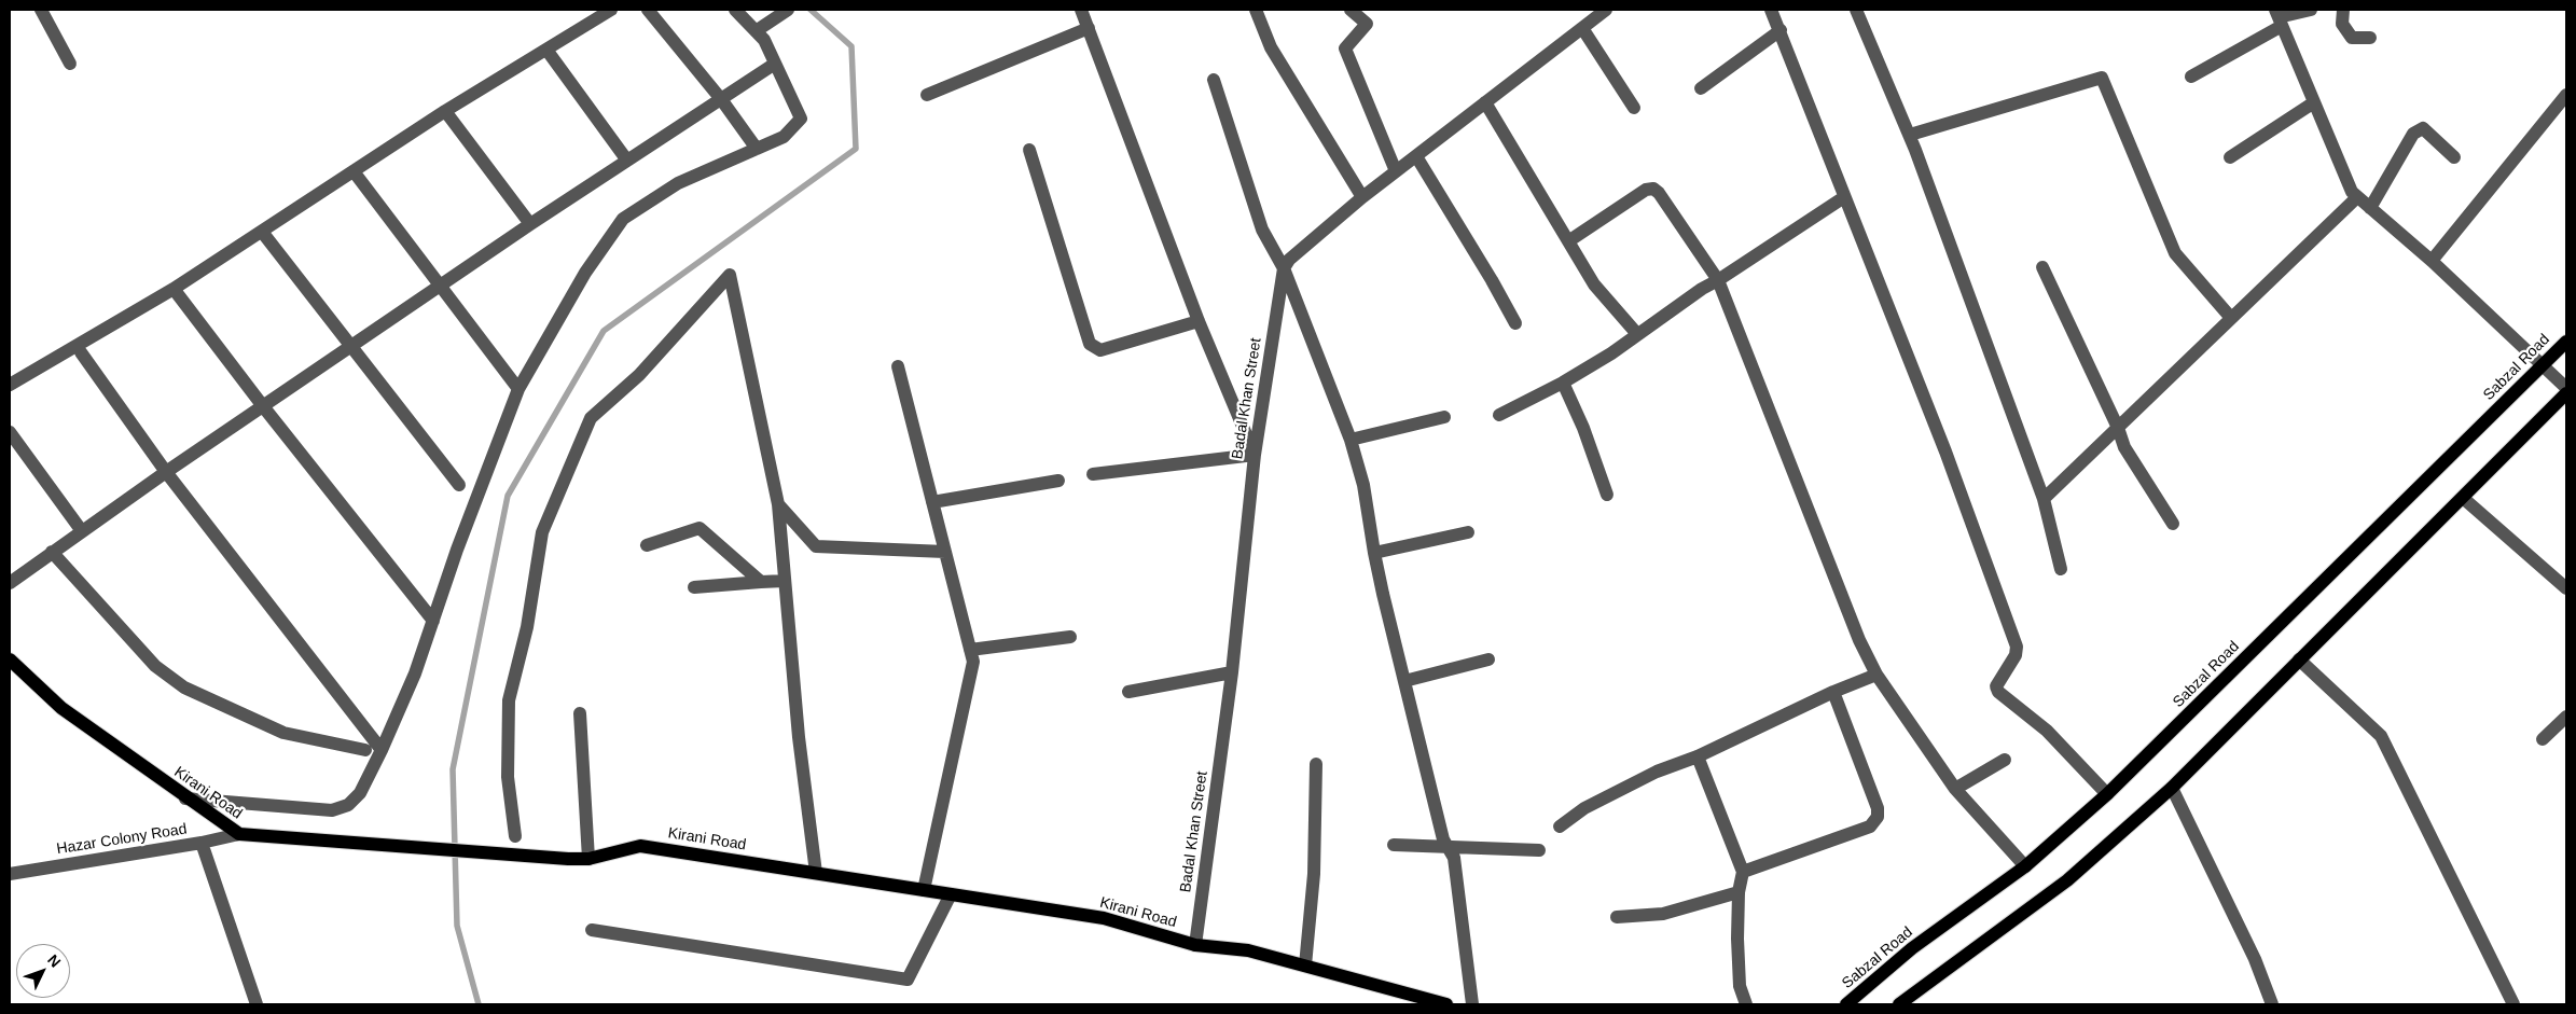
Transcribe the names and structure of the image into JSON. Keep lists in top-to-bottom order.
{
  "streets": {
    "main road": ["Sabzal Road", "Kirani Road"],
    "street": ["Badal Khan Street", "Hazar Colony Road"]
  },
  "crossings": [
    ["Badal Khan Street", "Kirani Road"],
    ["Kirani Road", "Hazar Colony Road"]
  ],
  "north": "top right"
}
